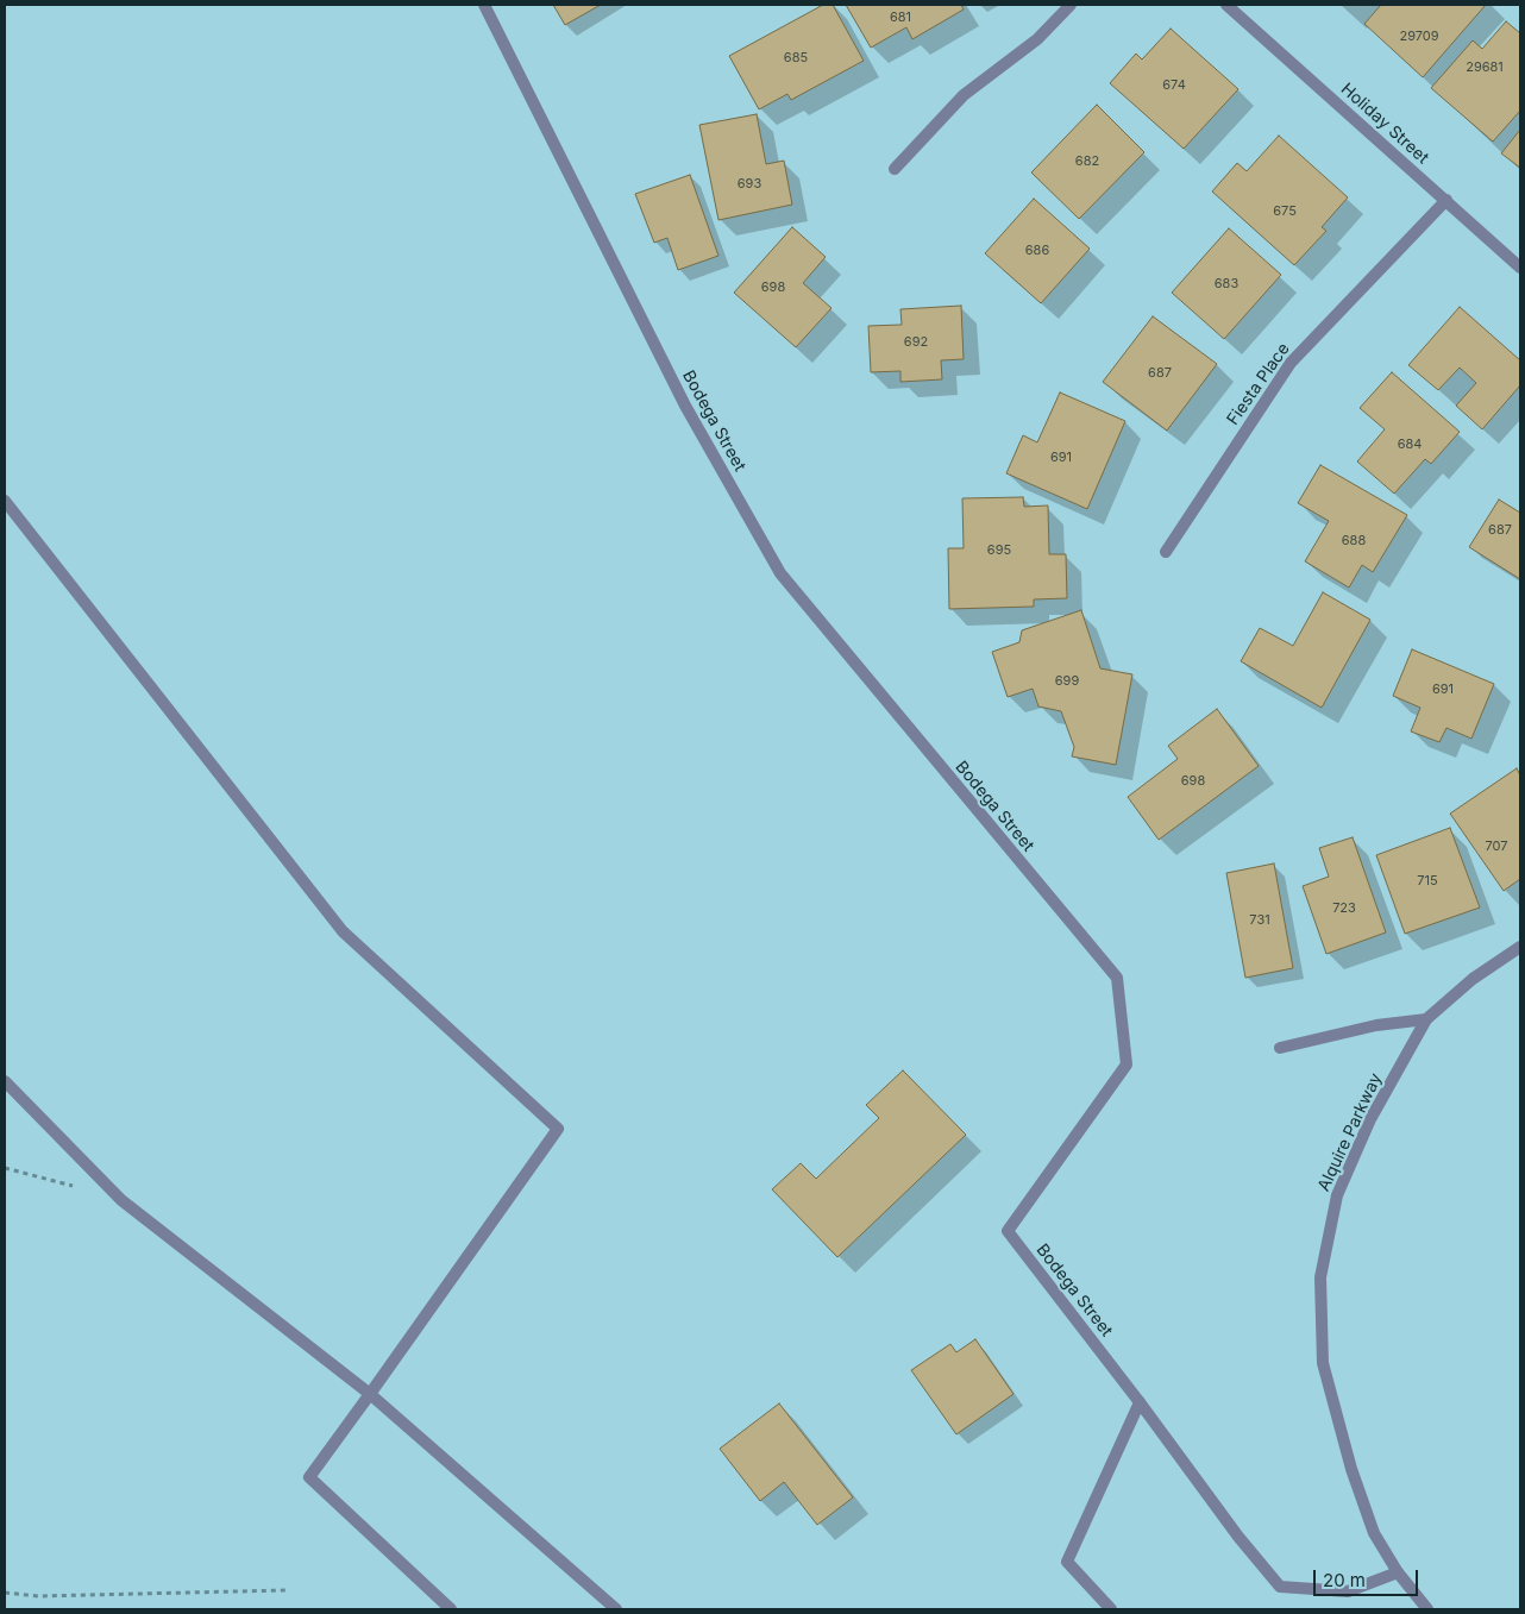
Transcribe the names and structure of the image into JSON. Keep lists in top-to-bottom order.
{
  "streets": {
    "street": [
      "Holiday Street",
      "Fiesta Place",
      "Bodega Street",
      "Alquire Parkway"
    ]
  },
  "crossings": [
    ["Holiday Street", "Fiesta Place"]
  ],
  "house_numbers": [
    "681",
    "29709",
    "685",
    "29681",
    "674",
    "682",
    "693",
    "675",
    "686",
    "683",
    "698",
    "692",
    "687",
    "684",
    "691",
    "687",
    "688",
    "695",
    "699",
    "691",
    "698",
    "707",
    "715",
    "723",
    "731"
  ],
  "scale_bar": "20 m"
}
